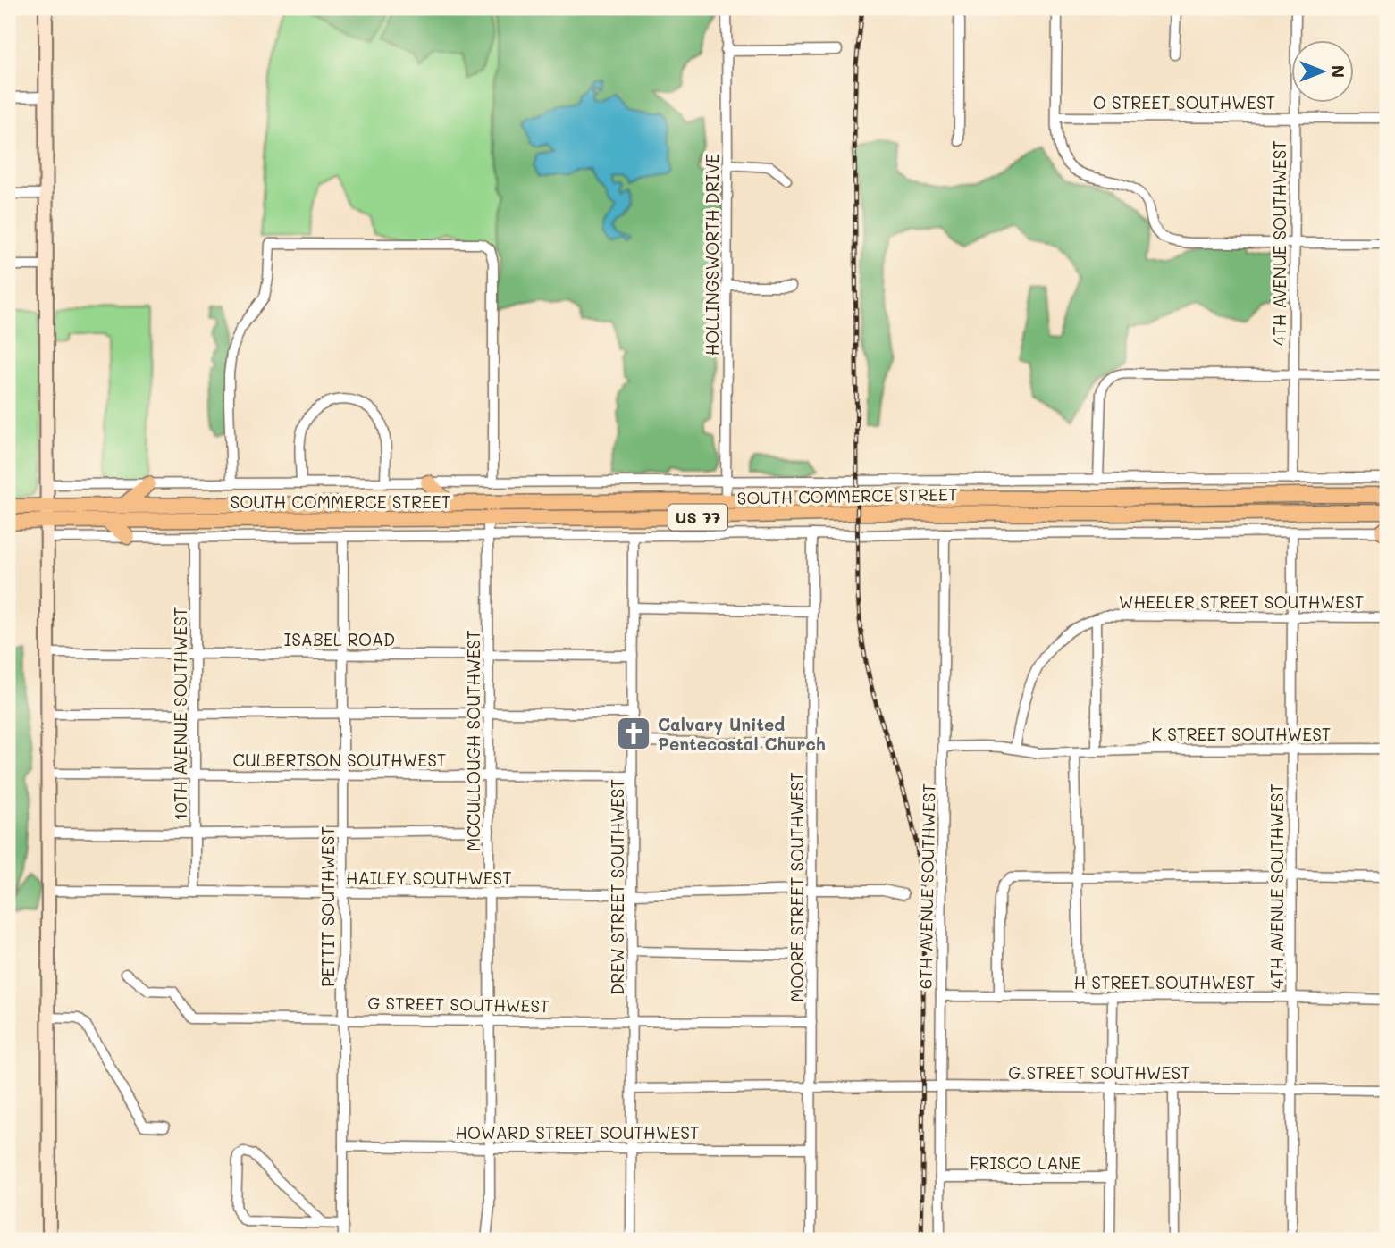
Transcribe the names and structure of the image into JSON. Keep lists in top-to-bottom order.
{
  "streets": {
    "main road": ["SOUTH COMMERCE STREET", "US 77"],
    "street": [
      "O STREET SOUTHWEST",
      "4TH AVENUE SOUTHWEST",
      "HOLLINGSWORTH DRIVE",
      "WHEELER STREET SOUTHWEST",
      "ISABEL ROAD",
      "10TH AVENUE SOUTHWEST",
      "K STREET SOUTHWEST",
      "MCCULLOUGH SOUTHWEST",
      "CULBERTSON SOUTHWEST",
      "HAILEY SOUTHWEST",
      "6TH AVENUE SOUTHWEST",
      "DREW STREET SOUTHWEST",
      "MOORE STREET SOUTHWEST",
      "PETTIT SOUTHWEST",
      "H STREET SOUTHWEST",
      "G STREET SOUTHWEST",
      "HOWARD STREET SOUTHWEST",
      "FRISCO LANE"
    ]
  },
  "crossings": [
    ["O STREET SOUTHWEST", "4TH AVENUE SOUTHWEST"],
    ["4TH AVENUE SOUTHWEST", "WHEELER STREET SOUTHWEST"],
    ["4TH AVENUE SOUTHWEST", "K STREET SOUTHWEST"],
    ["4TH AVENUE SOUTHWEST", "H STREET SOUTHWEST"],
    ["4TH AVENUE SOUTHWEST", "G STREET SOUTHWEST"],
    ["HOLLINGSWORTH DRIVE", "SOUTH COMMERCE STREET"],
    ["SOUTH COMMERCE STREET", "MCCULLOUGH SOUTHWEST"],
    ["ISABEL ROAD", "10TH AVENUE SOUTHWEST"],
    ["ISABEL ROAD", "MCCULLOUGH SOUTHWEST"],
    ["ISABEL ROAD", "DREW STREET SOUTHWEST"],
    ["ISABEL ROAD", "PETTIT SOUTHWEST"],
    ["10TH AVENUE SOUTHWEST", "CULBERTSON SOUTHWEST"],
    ["10TH AVENUE SOUTHWEST", "HAILEY SOUTHWEST"],
    ["MCCULLOUGH SOUTHWEST", "CULBERTSON SOUTHWEST"],
    ["MCCULLOUGH SOUTHWEST", "HAILEY SOUTHWEST"],
    ["MCCULLOUGH SOUTHWEST", "G STREET SOUTHWEST"],
    ["MCCULLOUGH SOUTHWEST", "HOWARD STREET SOUTHWEST"],
    ["CULBERTSON SOUTHWEST", "DREW STREET SOUTHWEST"],
    ["CULBERTSON SOUTHWEST", "PETTIT SOUTHWEST"],
    ["HAILEY SOUTHWEST", "DREW STREET SOUTHWEST"],
    ["HAILEY SOUTHWEST", "MOORE STREET SOUTHWEST"],
    ["HAILEY SOUTHWEST", "PETTIT SOUTHWEST"],
    ["6TH AVENUE SOUTHWEST", "H STREET SOUTHWEST"],
    ["6TH AVENUE SOUTHWEST", "G STREET SOUTHWEST"],
    ["6TH AVENUE SOUTHWEST", "FRISCO LANE"],
    ["DREW STREET SOUTHWEST", "G STREET SOUTHWEST"],
    ["DREW STREET SOUTHWEST", "HOWARD STREET SOUTHWEST"],
    ["MOORE STREET SOUTHWEST", "G STREET SOUTHWEST"],
    ["MOORE STREET SOUTHWEST", "HOWARD STREET SOUTHWEST"],
    ["PETTIT SOUTHWEST", "G STREET SOUTHWEST"],
    ["PETTIT SOUTHWEST", "HOWARD STREET SOUTHWEST"]
  ],
  "places": {
    "church": ["Calvary United Pentecostal Church"]
  },
  "north": "right"
}
